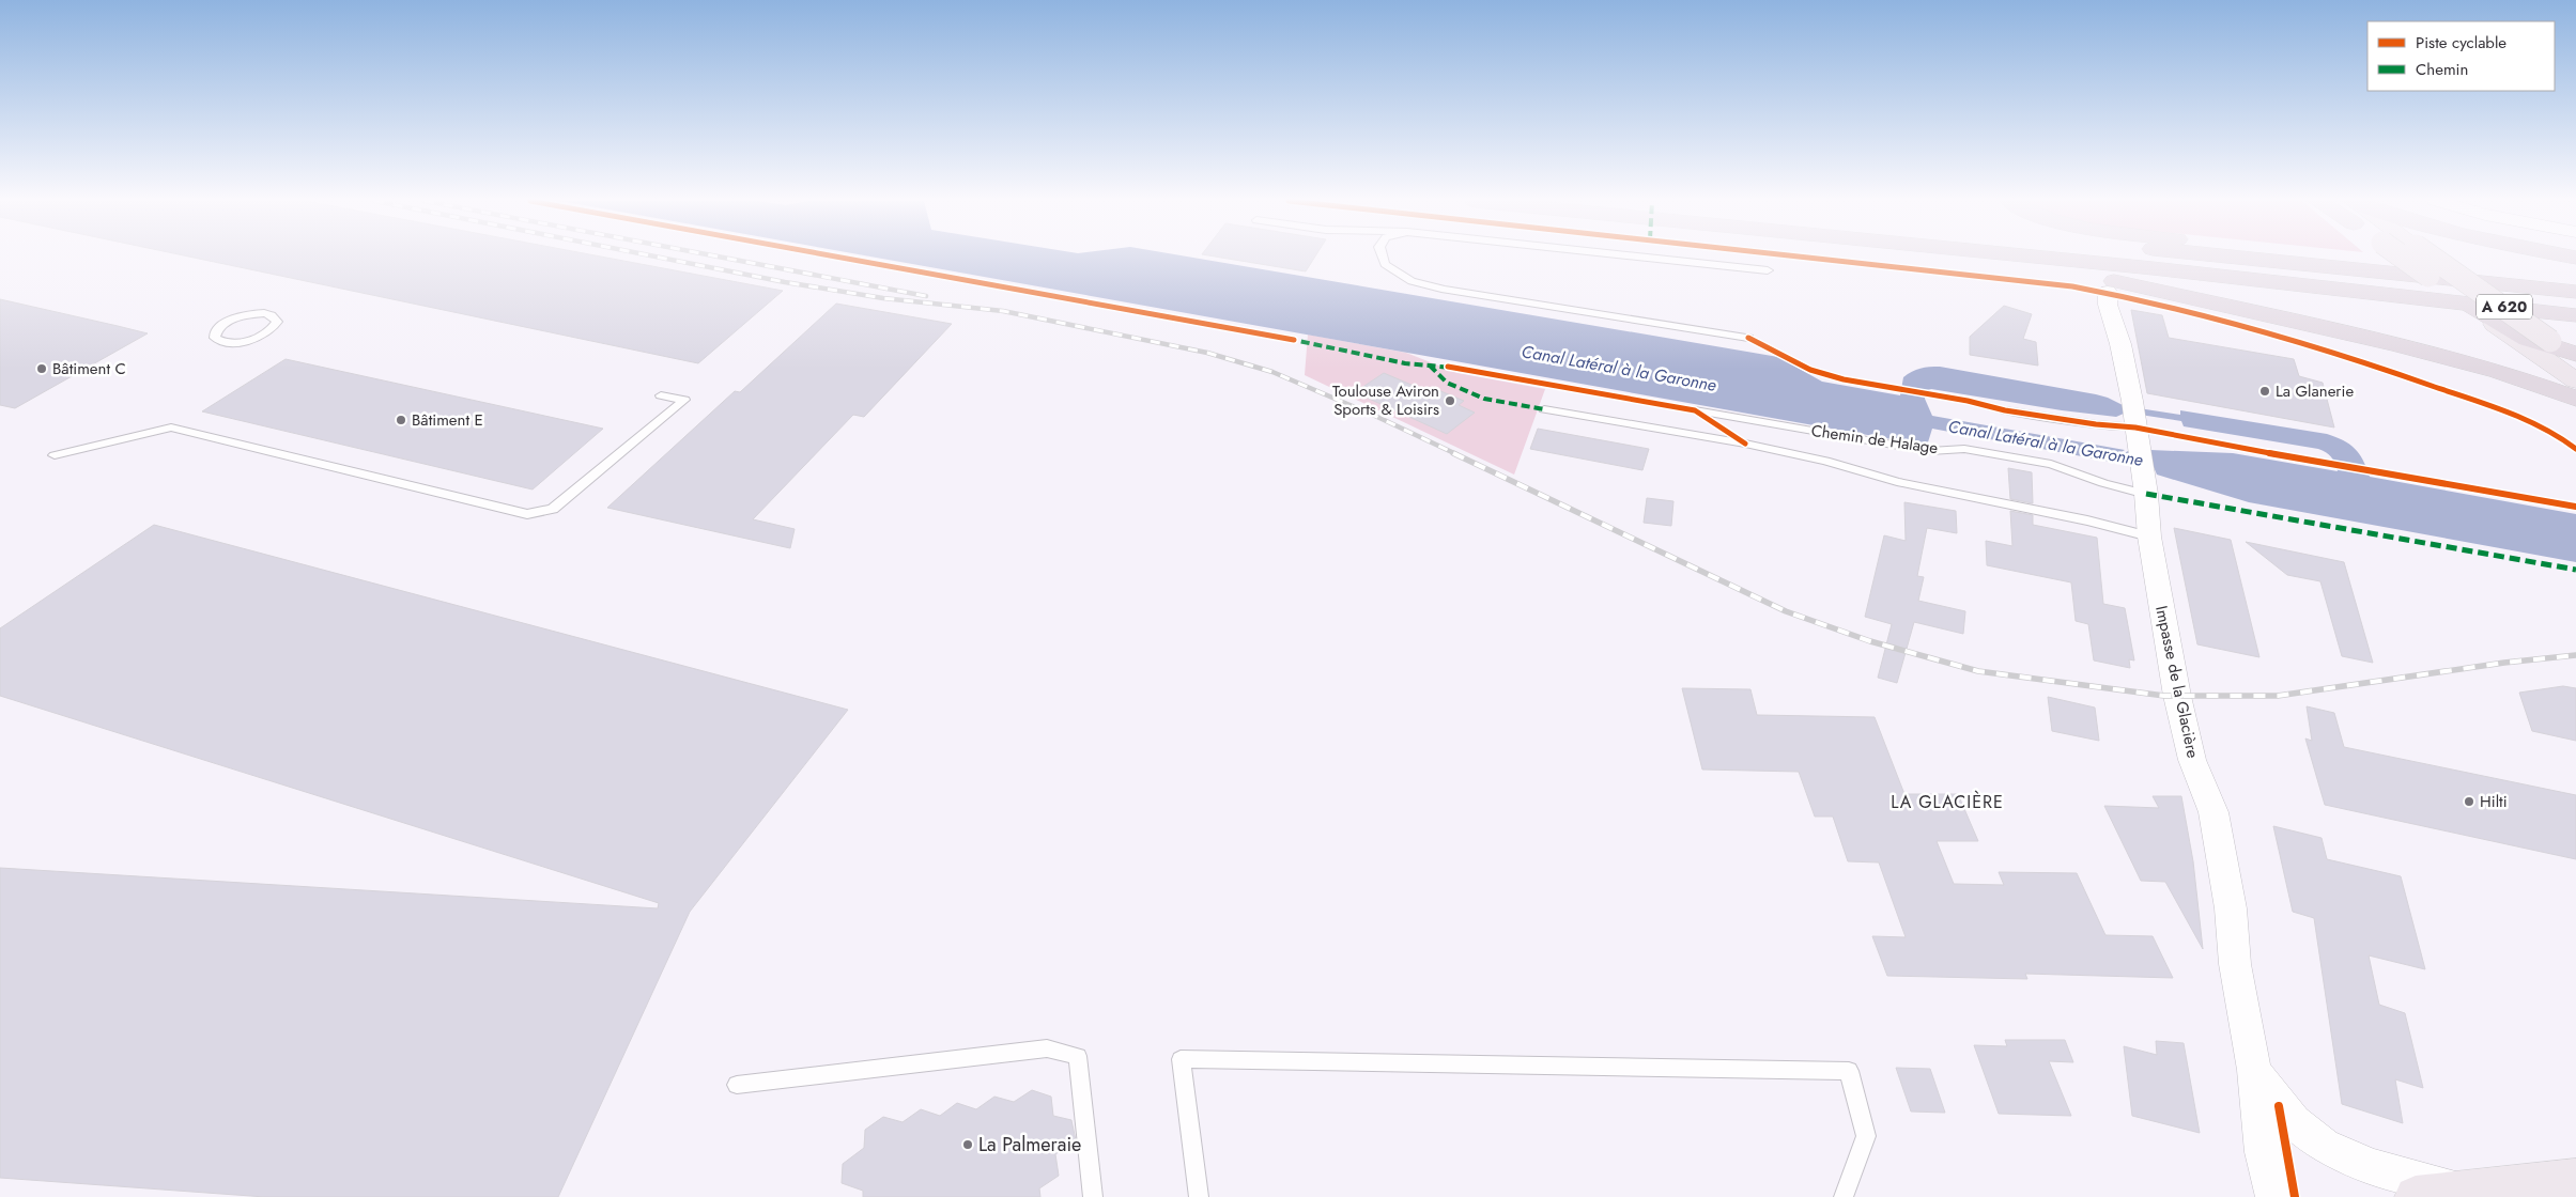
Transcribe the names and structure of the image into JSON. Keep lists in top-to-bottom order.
{
  "streets": {
    "highway": ["A 620"],
    "street": ["Impasse de la Glacière"],
    "lane": ["Chemin de Halage"]
  },
  "crossings": [
    ["Chemin de Halage", "Impasse de la Glacière"]
  ],
  "districts": ["LA GLACIÈRE"],
  "water": ["Canal Latéral à la Garonne"],
  "places": [
    "Bâtiment C",
    "La Glanerie",
    "Toulouse Aviron Sports & Loisirs",
    "Bâtiment E",
    "Hilti",
    "La Palmeraie"
  ],
  "legend": ["Piste cyclable", "Chemin"]
}
